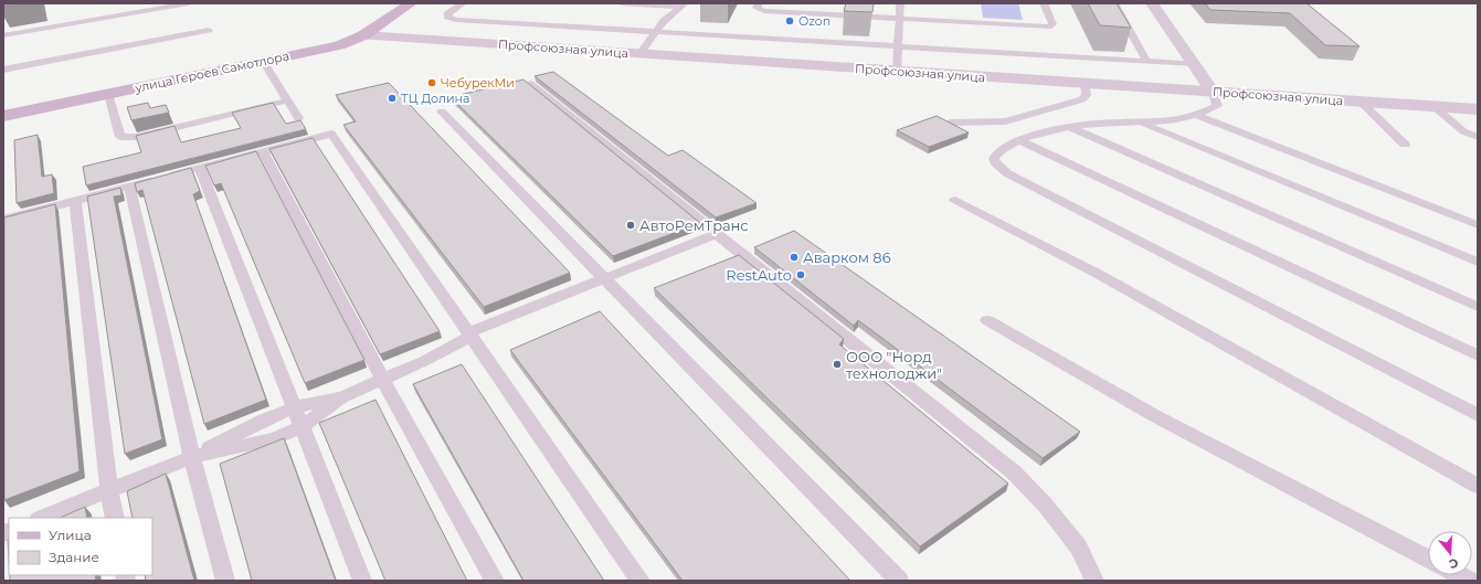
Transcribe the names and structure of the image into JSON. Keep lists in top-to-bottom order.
{
  "streets": {
    "main road": ["Профсоюзная улица", "улица Героев Самотлора"]
  },
  "crossings": [
    ["Профсоюзная улица", "улица Героев Самотлора"]
  ],
  "places": [
    "Ozon",
    "ЧебурекМи",
    "ТЦ Долина",
    "АвтоРемТранс",
    "Аварком 86",
    "RestAuto",
    "ООО \"Норд технолоджи\""
  ],
  "legend": ["Улица", "Здание"],
  "north": "bottom"
}
